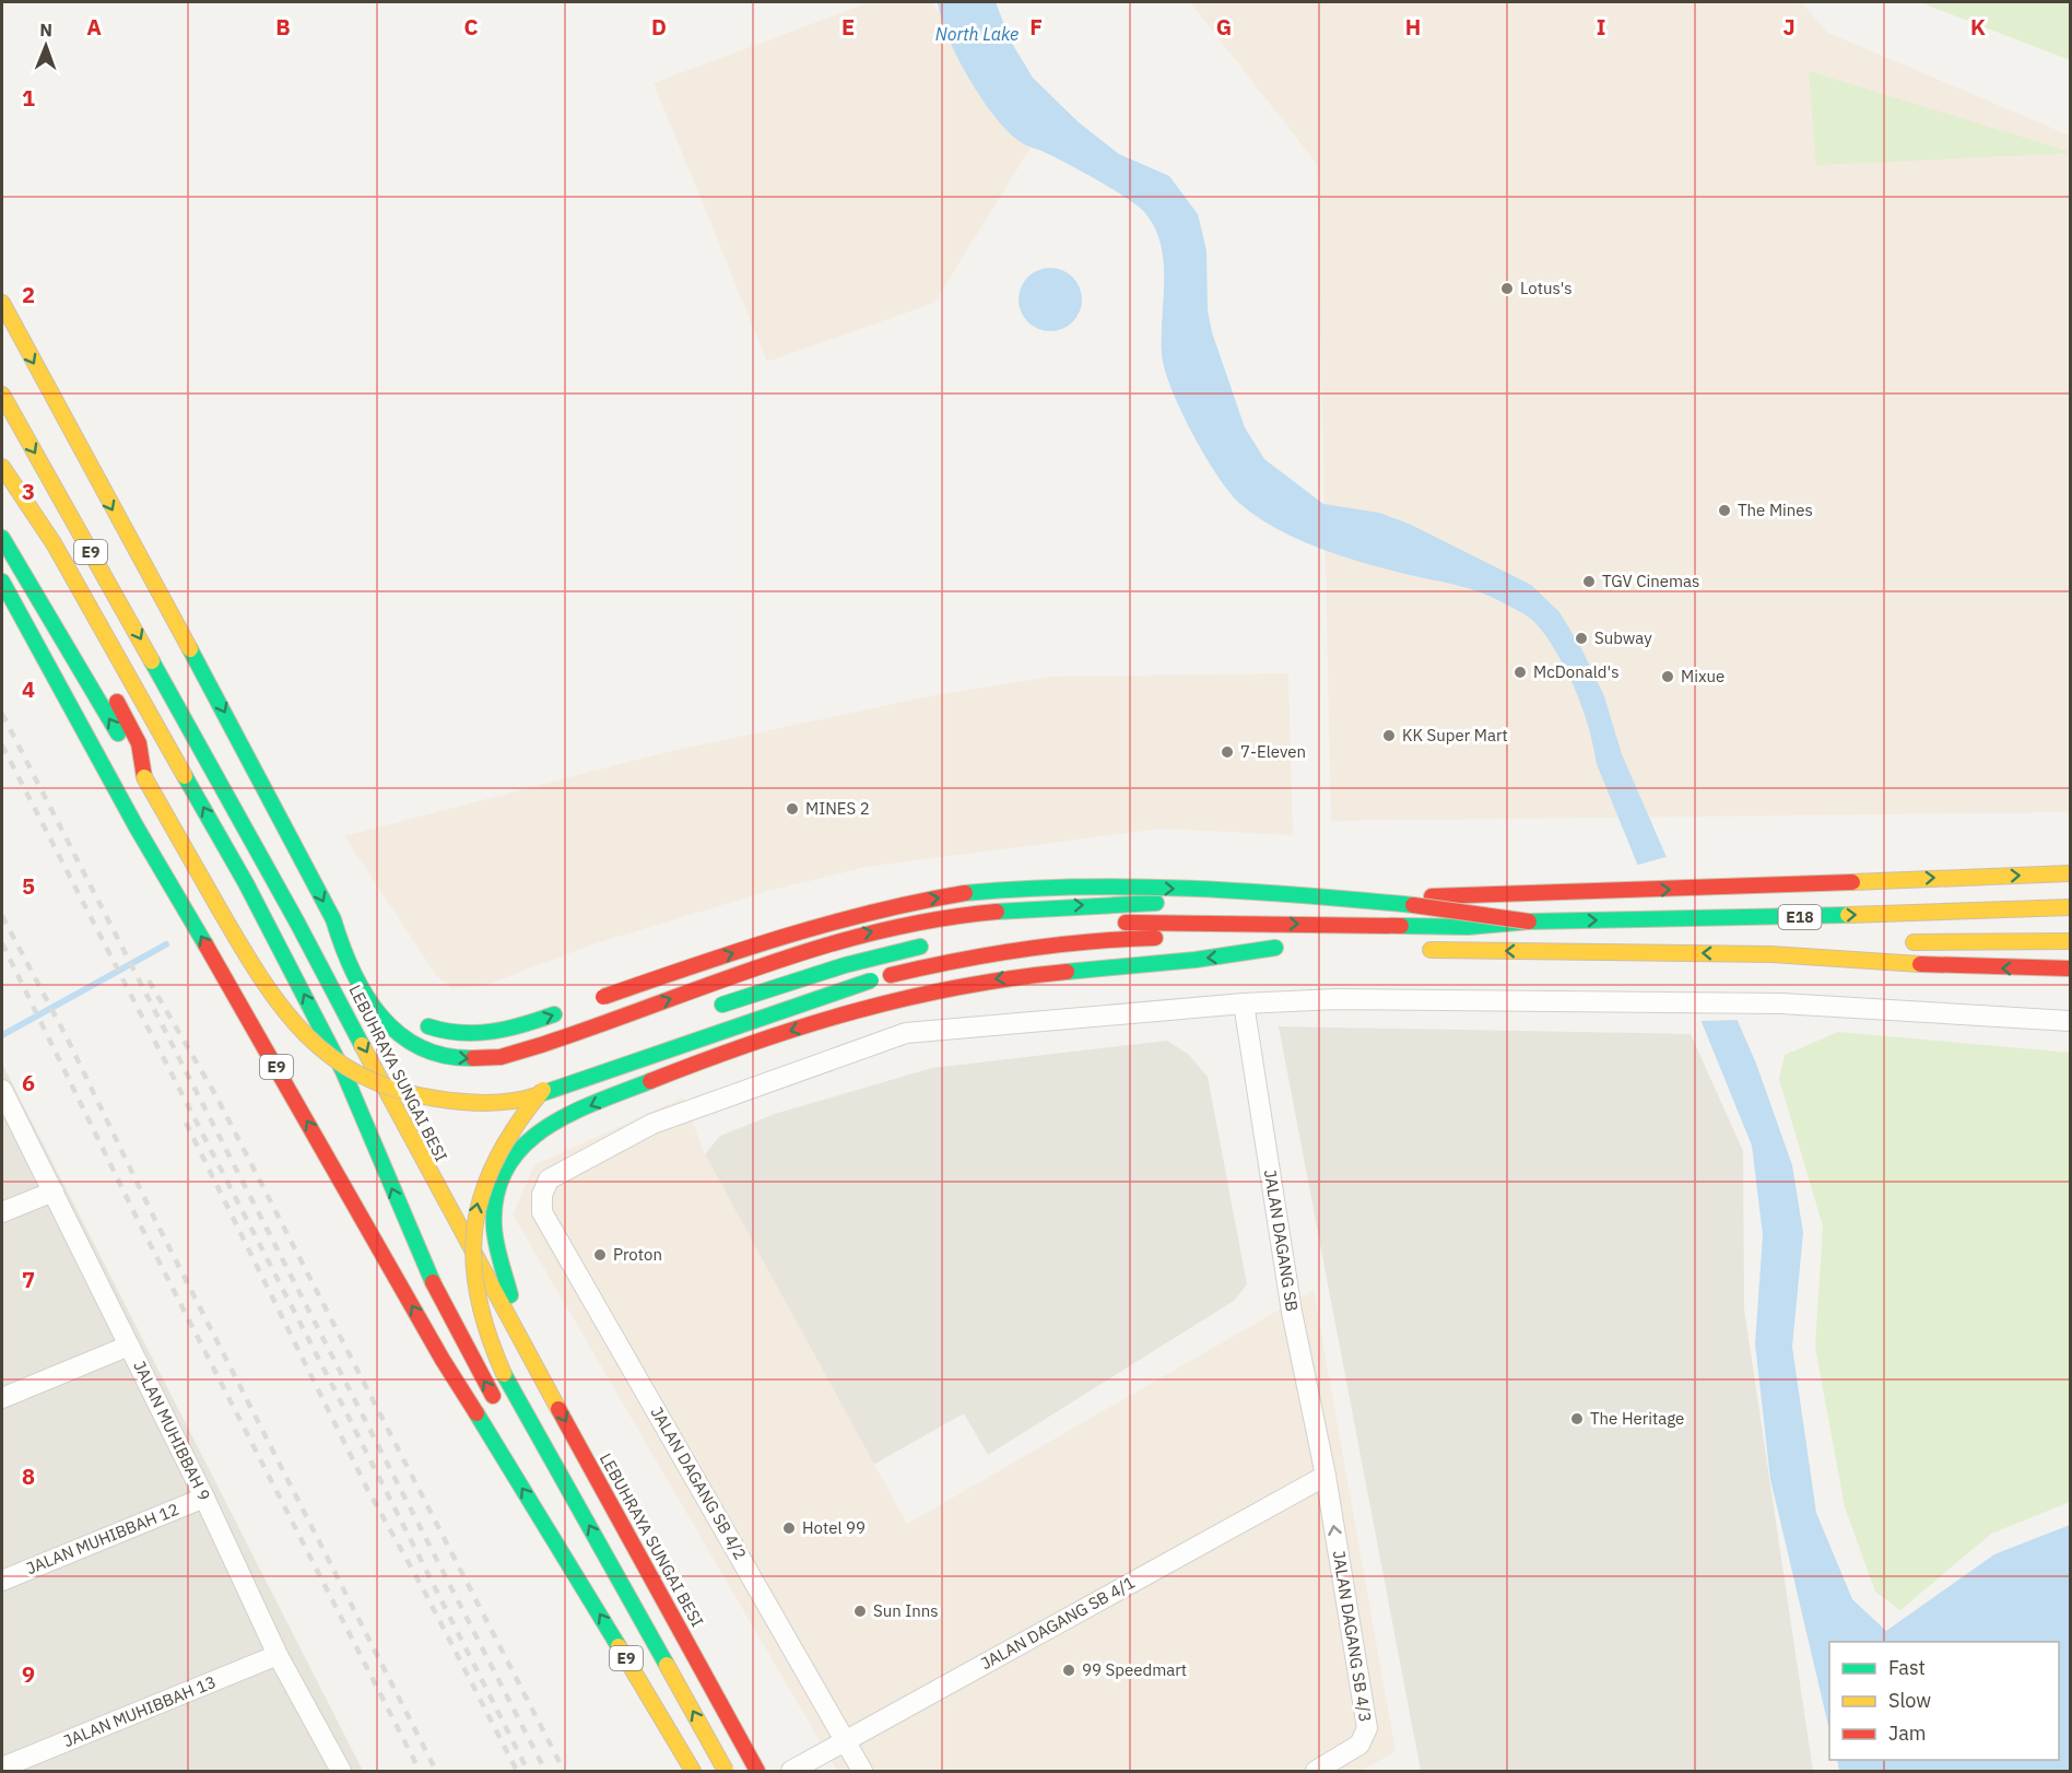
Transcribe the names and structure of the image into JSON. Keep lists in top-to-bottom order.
{
  "streets": {
    "highway": ["E9", "E18", "LEBUHRAYA SUNGAI BESI"],
    "street": [
      "JALAN DAGANG SB",
      "JALAN MUHIBBAH 9",
      "JALAN DAGANG SB 4/2",
      "JALAN MUHIBBAH 12",
      "JALAN DAGANG SB 4/1",
      "JALAN DAGANG SB 4/3",
      "JALAN MUHIBBAH 13"
    ]
  },
  "crossings": [
    ["JALAN DAGANG SB", "JALAN DAGANG SB 4/2"],
    ["JALAN DAGANG SB", "JALAN DAGANG SB 4/1"],
    ["JALAN DAGANG SB", "JALAN DAGANG SB 4/3"],
    ["JALAN MUHIBBAH 9", "JALAN MUHIBBAH 12"],
    ["JALAN MUHIBBAH 9", "JALAN MUHIBBAH 13"],
    ["JALAN DAGANG SB 4/2", "JALAN DAGANG SB 4/1"],
    ["JALAN DAGANG SB 4/1", "JALAN DAGANG SB 4/3"]
  ],
  "one_way": ["JALAN DAGANG SB 4/3"],
  "water": ["North Lake"],
  "places": [
    "Lotus's",
    "The Mines",
    "TGV Cinemas",
    "Subway",
    "McDonald's",
    "Mixue",
    "KK Super Mart",
    "7-Eleven",
    "MINES 2",
    "Proton",
    "The Heritage",
    "Hotel 99",
    "Sun Inns",
    "99 Speedmart"
  ],
  "legend": ["Fast", "Slow", "Jam"],
  "north": "top",
  "grid": {
    "columns": [
      "A",
      "B",
      "C",
      "D",
      "E",
      "F",
      "G",
      "H",
      "I",
      "J",
      "K"
    ],
    "rows": [
      "1",
      "2",
      "3",
      "4",
      "5",
      "6",
      "7",
      "8",
      "9"
    ]
  }
}
